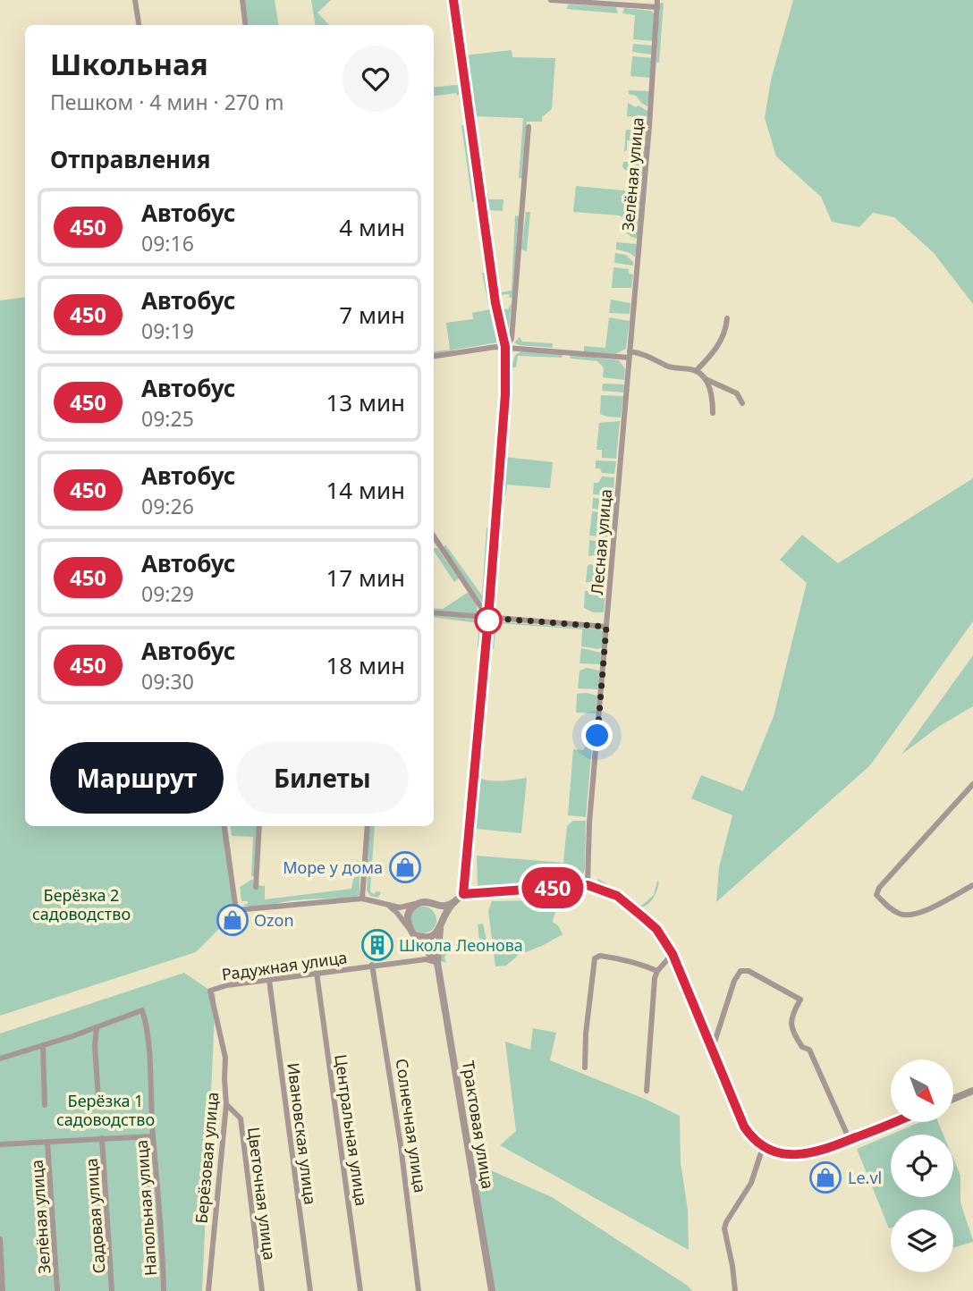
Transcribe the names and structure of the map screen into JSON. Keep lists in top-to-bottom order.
{
  "streets": {
    "street": [
      "Зелёная улица",
      "Лесная улица",
      "Радужная улица",
      "Трактовая улица",
      "Солнечная улица",
      "Центральная улица",
      "Ивановская улица",
      "Берёзовая улица",
      "Цветочная улица",
      "Напольная улица",
      "Садовая улица"
    ]
  },
  "crossings": [
    ["Зелёная улица", "Лесная улица"],
    ["Радужная улица", "Трактовая улица"],
    ["Радужная улица", "Солнечная улица"],
    ["Радужная улица", "Центральная улица"],
    ["Радужная улица", "Ивановская улица"],
    ["Радужная улица", "Берёзовая улица"],
    ["Берёзовая улица", "Цветочная улица"]
  ],
  "parks": ["Берёзка 2 садоводство", "Берёзка 1 садоводство"],
  "places": {
    "shop": ["Море у дома", "Ozon", "Le.vl"],
    "building": ["Школа Леонова"]
  },
  "lines": ["bus line 450"],
  "north": "bottom right",
  "page": {
    "on_map": "450",
    "heading": [
      ["Школьная", "Пешком · 4 мин · 270 m"],
      "Отправления"
    ],
    "list": [
      {
        "mark": "450",
        "name": "Автобус",
        "note": "09:16",
        "value": "4 мин"
      },
      {
        "mark": "450",
        "name": "Автобус",
        "note": "09:19",
        "value": "7 мин"
      },
      {
        "mark": "450",
        "name": "Автобус",
        "note": "09:25",
        "value": "13 мин"
      },
      {
        "mark": "450",
        "name": "Автобус",
        "note": "09:26",
        "value": "14 мин"
      },
      {
        "mark": "450",
        "name": "Автобус",
        "note": "09:29",
        "value": "17 мин"
      },
      {
        "mark": "450",
        "name": "Автобус",
        "note": "09:30",
        "value": "18 мин"
      }
    ],
    "buttons": ["Маршрут", "Билеты"]
  }
}
